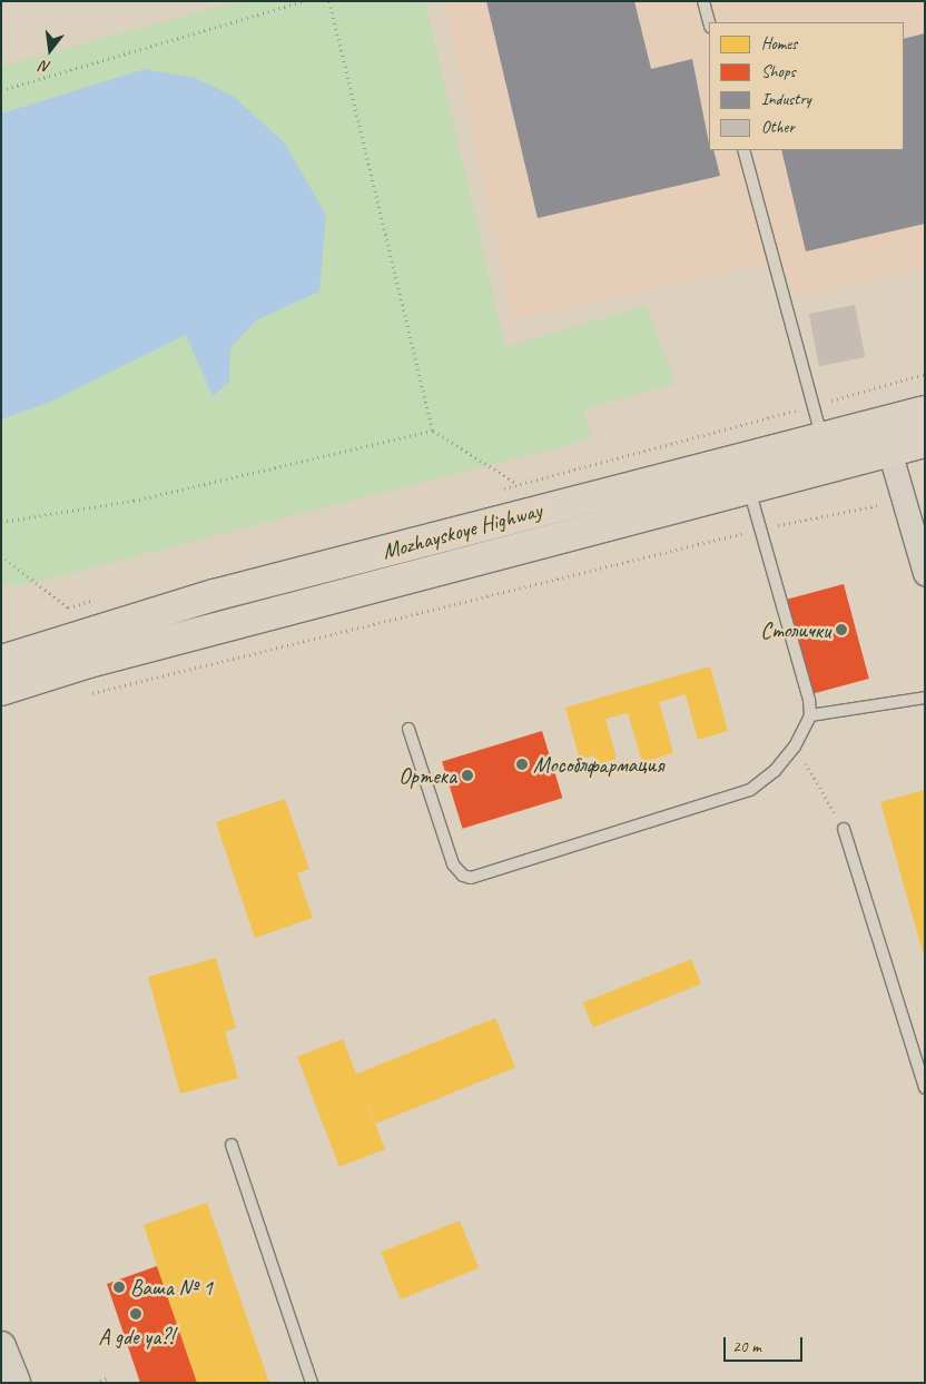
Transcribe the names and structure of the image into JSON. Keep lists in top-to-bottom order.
{
  "streets": {
    "main road": ["Mozhayskoye Highway"]
  },
  "places": [
    "Столички",
    "Мособлфармация",
    "Ортека",
    "Ваша № 1",
    "A gde ya?!"
  ],
  "legend": [
    "Homes",
    "Shops",
    "Industry",
    "Other"
  ],
  "scale_bar": "20 m",
  "north": "bottom"
}
